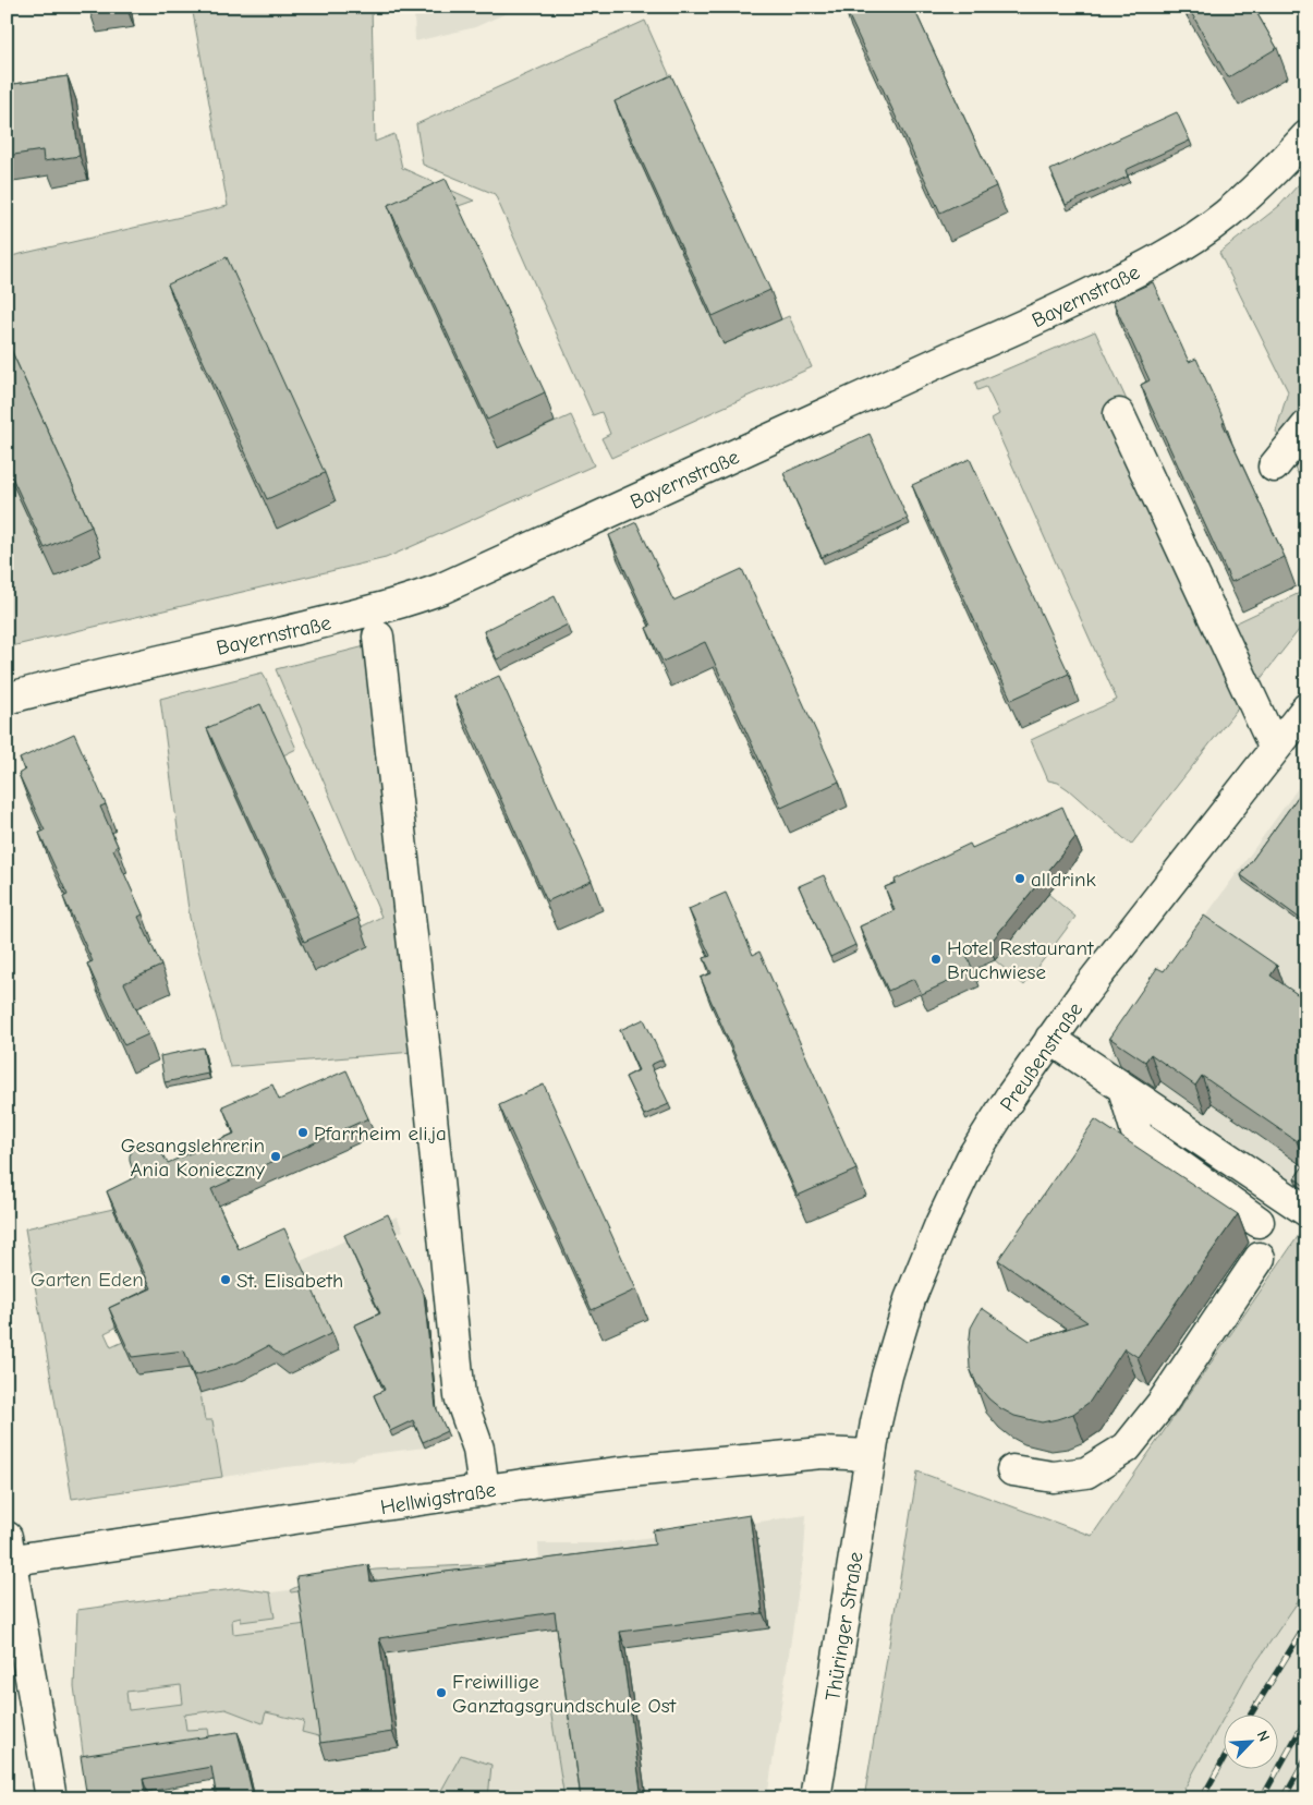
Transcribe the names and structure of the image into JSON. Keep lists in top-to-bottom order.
{
  "streets": {
    "street": [
      "Bayernstraße",
      "Preußenstraße",
      "Hellwigstraße",
      "Thüringer Straße"
    ]
  },
  "crossings": [
    ["Preußenstraße", "Hellwigstraße"],
    ["Preußenstraße", "Thüringer Straße"],
    ["Hellwigstraße", "Thüringer Straße"]
  ],
  "parks": ["Garten Eden"],
  "places": [
    "alldrink",
    "Hotel Restaurant Bruchwiese",
    "Pfarrheim eli.ja",
    "Gesangslehrerin Ania Konieczny",
    "St. Elisabeth",
    "Freiwillige Ganztagsgrundschule Ost"
  ],
  "north": "top right"
}
